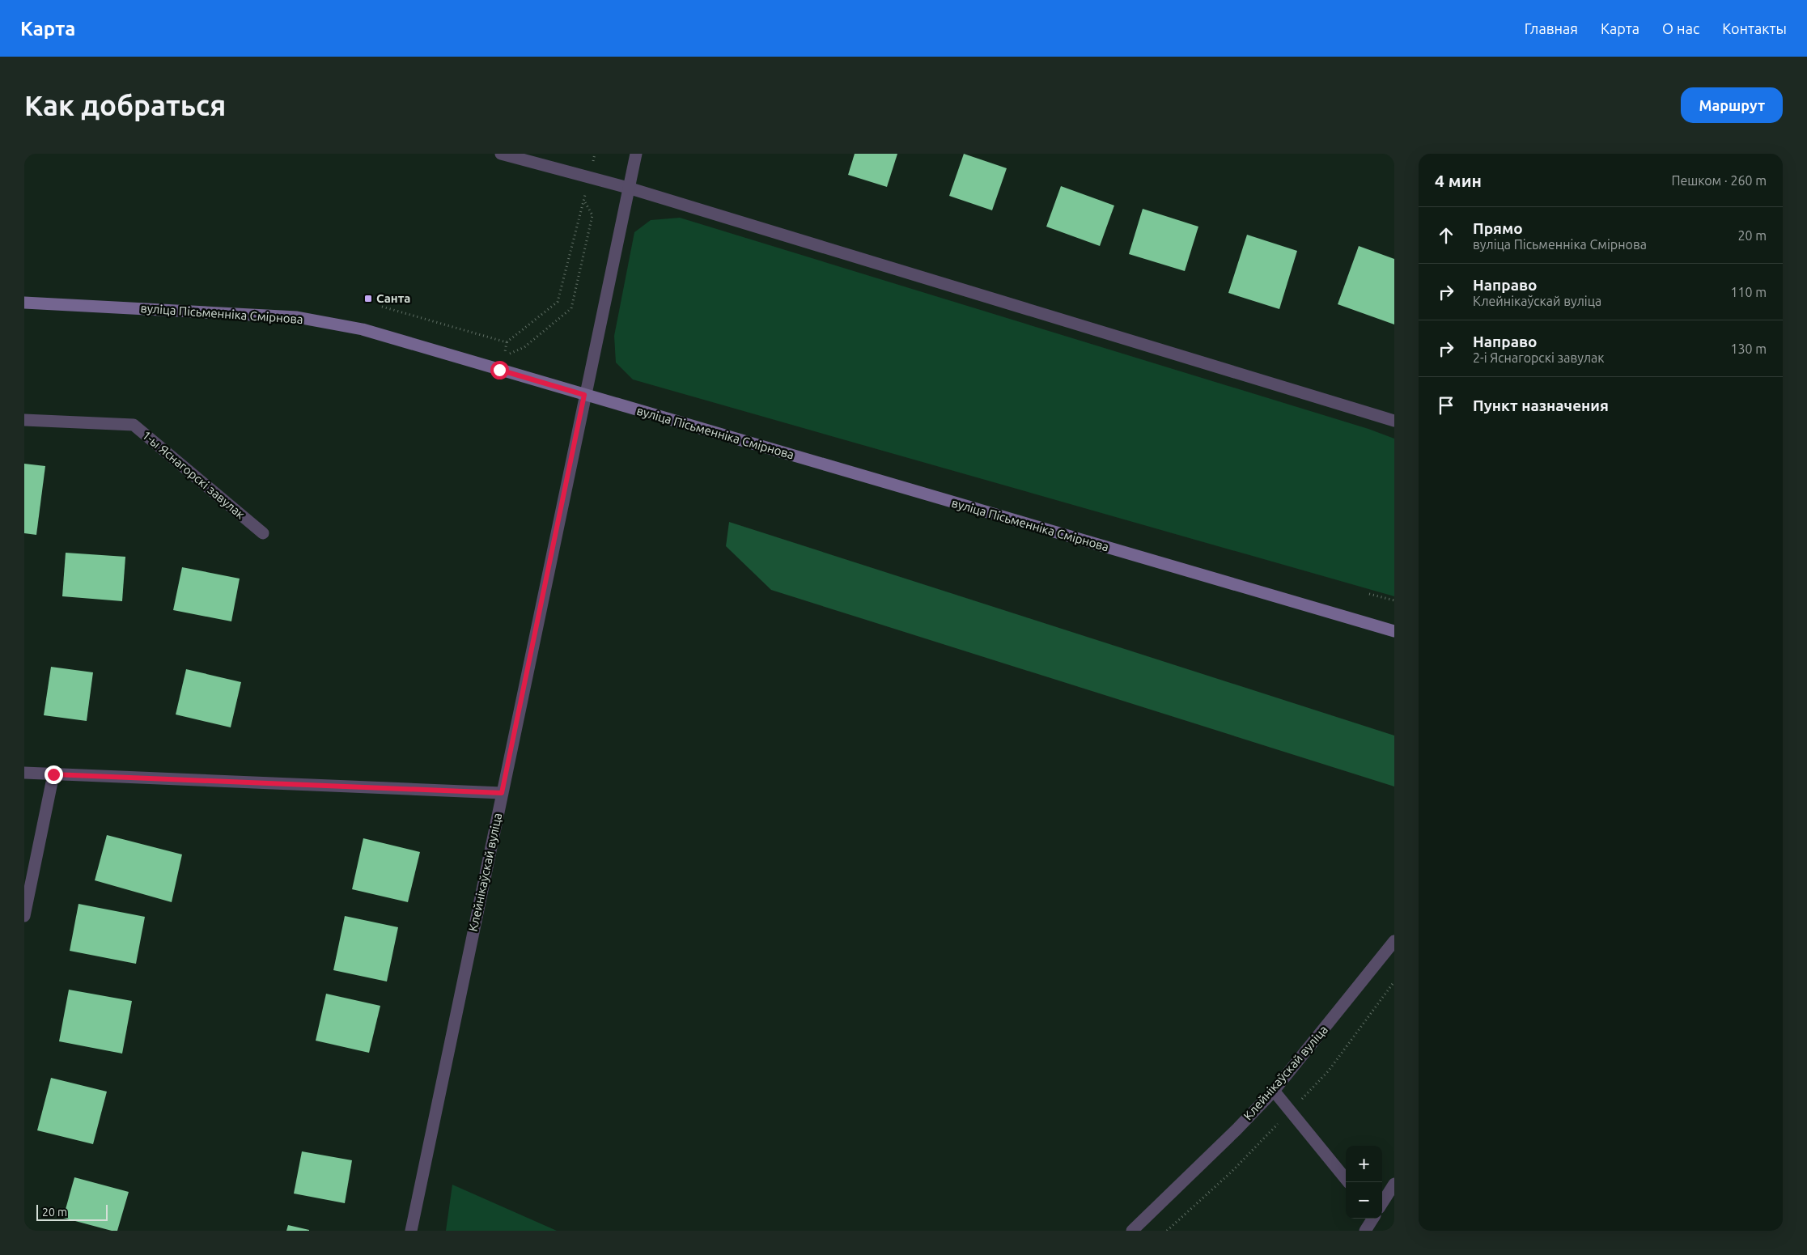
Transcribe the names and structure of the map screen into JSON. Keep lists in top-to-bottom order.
{
  "streets": {
    "main road": ["вуліца Пісьменніка Смірнова"],
    "street": ["1-ы Яснагорскі завулак", "Клейнікаўскай вуліца"]
  },
  "crossings": [
    ["вуліца Пісьменніка Смірнова", "Клейнікаўскай вуліца"]
  ],
  "places": {
    "transit": ["Санта"]
  },
  "scale_bar": "20 m",
  "page": {
    "header": "Карта",
    "nav": [
      "Главная",
      "Карта",
      "О нас",
      "Контакты"
    ],
    "buttons": "Маршрут",
    "title": "Как добраться",
    "heading": ["4 мин", "Пешком · 260 m"],
    "list": [
      ["Прямо", "вуліца Пісьменніка Смірнова", "20 m"],
      ["Направо", "Клейнікаўскай вуліца", "110 m"],
      ["Направо", "2-і Яснагорскі завулак", "130 m"],
      "Пункт назначения"
    ],
    "map_buttons": ["+", "−"],
    "scale": "20 m"
  }
}
